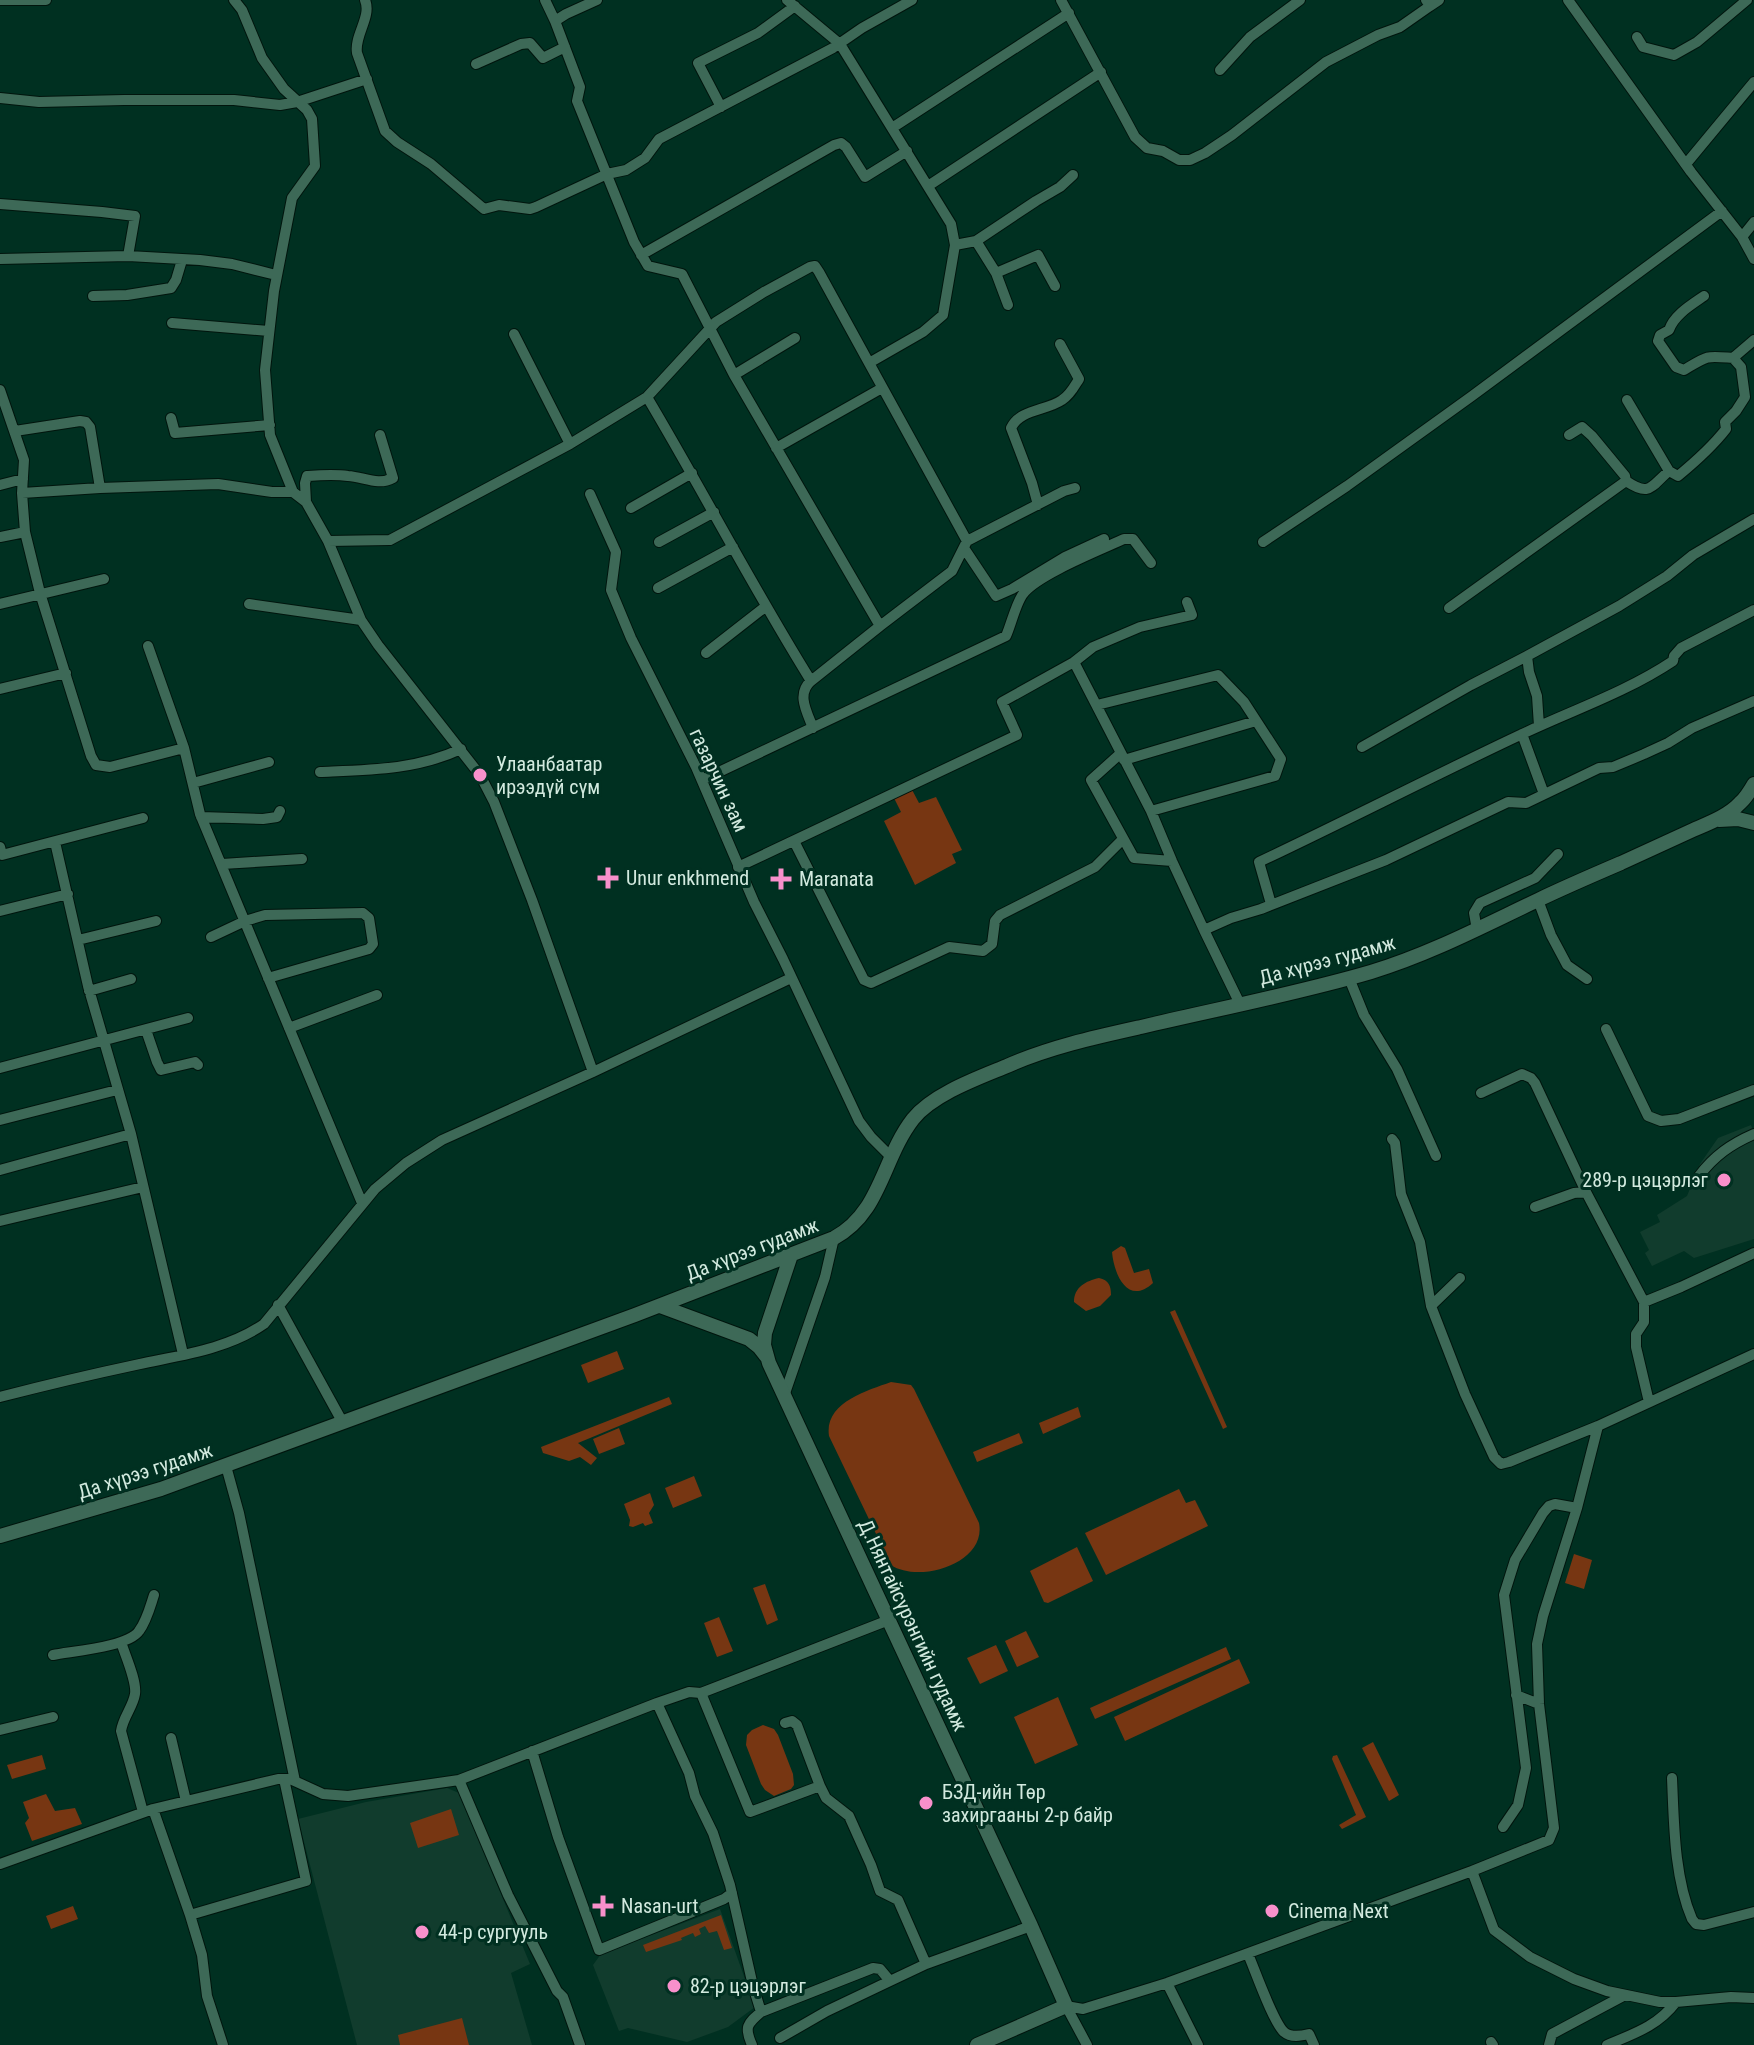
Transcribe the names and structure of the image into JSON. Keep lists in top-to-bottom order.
{
  "streets": {
    "main road": ["Да хүрээ гудамж", "Д.Нянтайсүрэнгийн гудамж"],
    "street": ["газарчин зам"]
  },
  "crossings": [
    ["газарчин зам", "Да хүрээ гудамж"],
    ["Да хүрээ гудамж", "Д.Нянтайсүрэнгийн гудамж"]
  ],
  "places": {
    "other": [
      "Улаанбаатар ирээдүй сүм",
      "289-р цэцэрлэг",
      "БЗД-ийн Төр захиргааны 2-р байр",
      "Cinema Next",
      "44-р сургууль",
      "82-р цэцэрлэг"
    ],
    "health": ["Unur enkhmend", "Maranata", "Nasan-urt"]
  }
}
